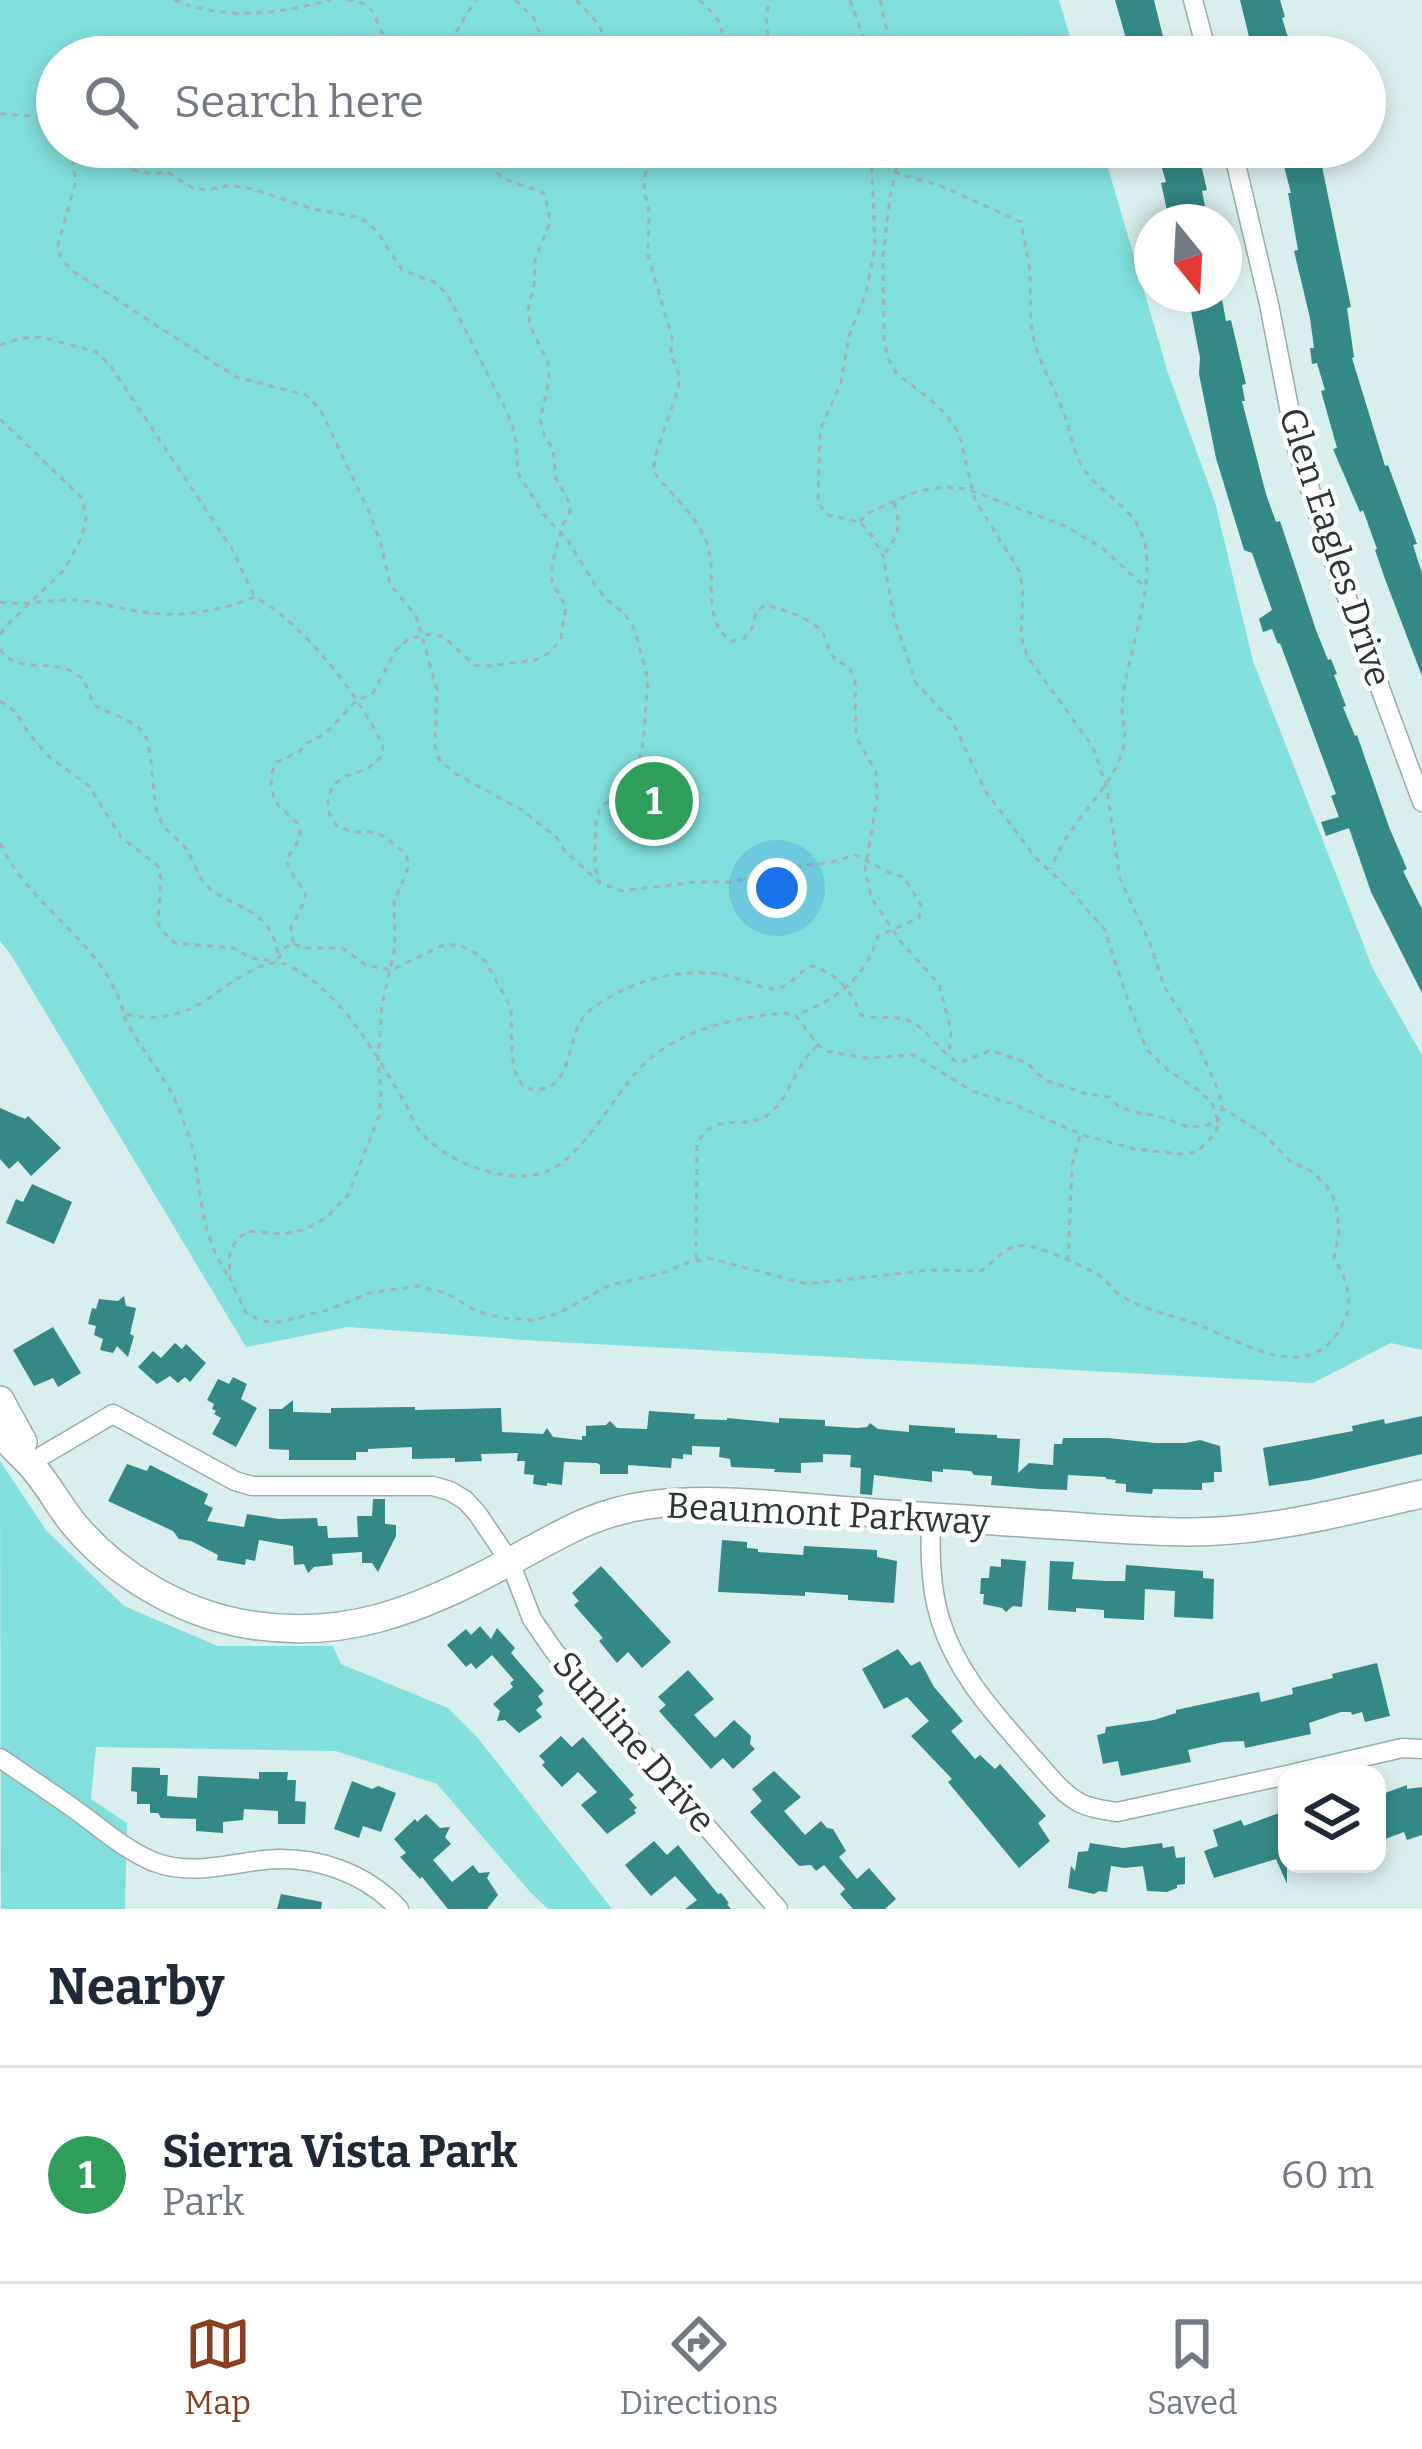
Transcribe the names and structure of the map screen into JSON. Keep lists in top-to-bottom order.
{
  "streets": {
    "street": ["Glen Eagles Drive", "Beaumont Parkway", "Sunline Drive"]
  },
  "crossings": [
    ["Beaumont Parkway", "Sunline Drive"]
  ],
  "north": "bottom",
  "page": {
    "search": "Search here",
    "pins": "1",
    "heading": "Nearby",
    "list": [
      {
        "mark": "1",
        "name": "Sierra Vista Park",
        "note": "Park",
        "value": "60 m"
      }
    ],
    "nav": ["Map", "Directions", "Saved"]
  }
}
